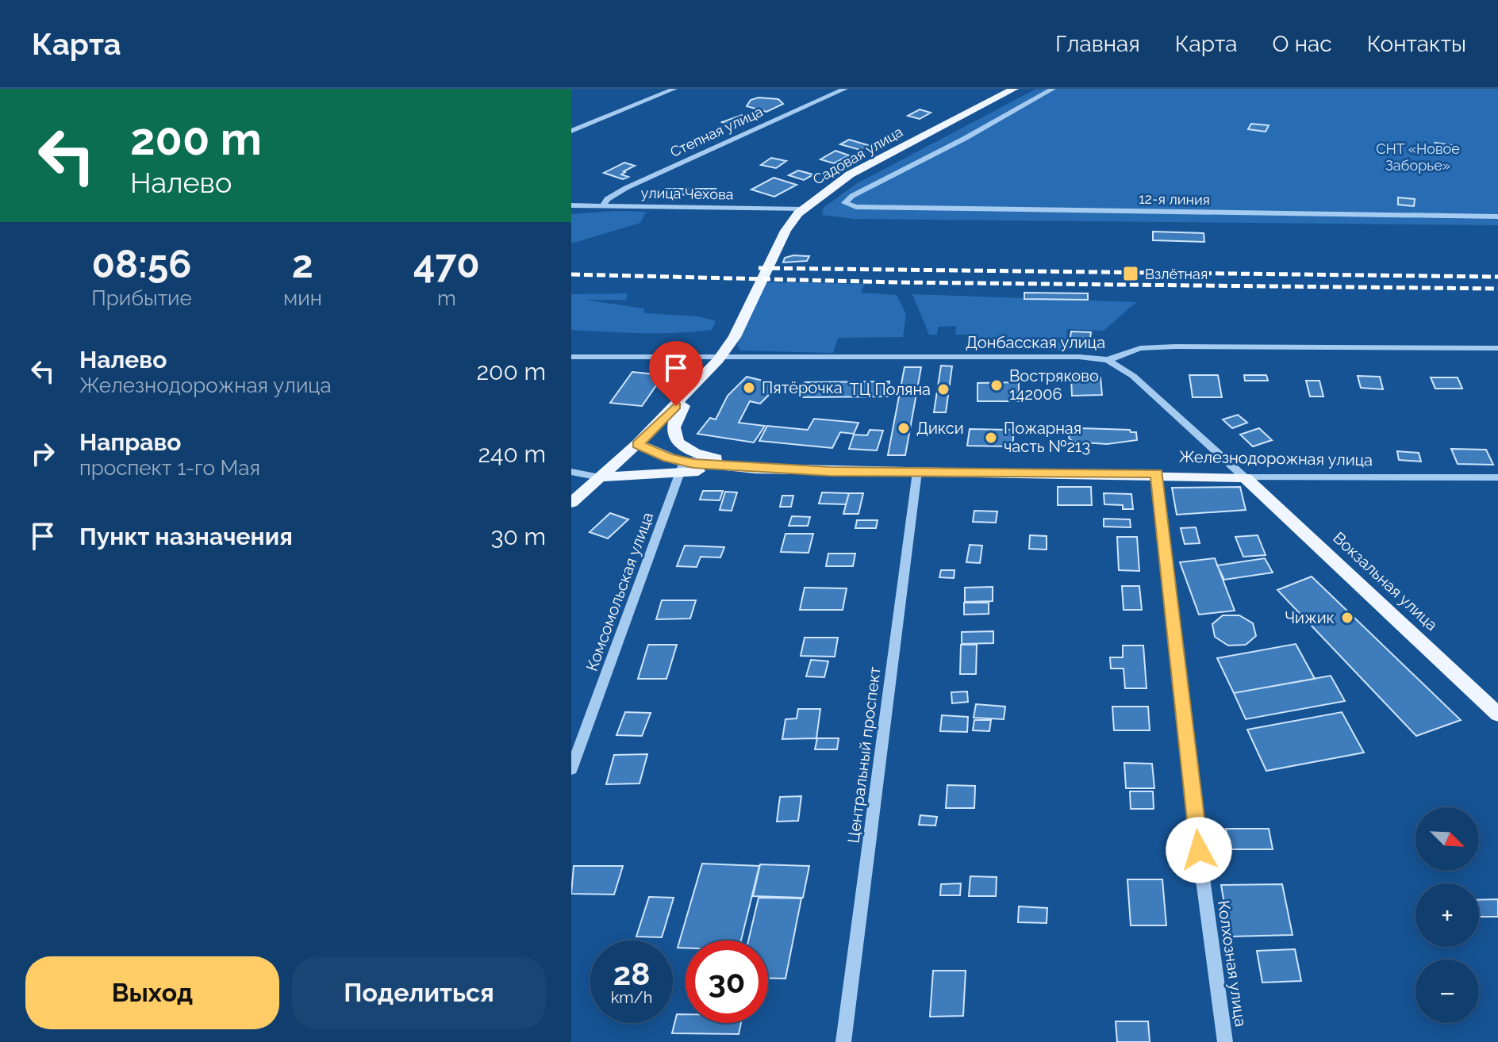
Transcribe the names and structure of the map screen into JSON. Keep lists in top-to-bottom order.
{
  "streets": {
    "main road": ["Садовая улица", "Железнодорожная улица", "Вокзальная улица"],
    "street": [
      "Степная улица",
      "улица Чехова",
      "12-я линия",
      "Донбасская улица",
      "Комсомольская улица",
      "Центральный проспект",
      "Колхозная улица"
    ]
  },
  "crossings": [
    ["Степная улица", "улица Чехова"],
    ["Садовая улица", "улица Чехова"],
    ["Садовая улица", "Донбасская улица"],
    ["Железнодорожная улица", "Вокзальная улица"],
    ["Железнодорожная улица", "Комсомольская улица"],
    ["Железнодорожная улица", "Центральный проспект"],
    ["Железнодорожная улица", "Колхозная улица"]
  ],
  "parks": ["СНТ «Новое Заборье»"],
  "places": {
    "transit": ["Взлётная"],
    "other": [
      "Востряково 142006",
      "Пятёрочка",
      "ТЦ Поляна",
      "Дикси",
      "Пожарная часть №213",
      "Чижик"
    ]
  },
  "north": "bottom right",
  "page": {
    "header": "Карта",
    "nav": [
      "Главная",
      "Карта",
      "О нас",
      "Контакты"
    ],
    "turn": ["200 m", "Налево"],
    "eta": [
      "08:56",
      "Прибытие",
      "2",
      "мин",
      "470",
      "m"
    ],
    "list": [
      {
        "name": "Налево",
        "note": "Железнодорожная улица",
        "value": "200 m"
      },
      {
        "name": "Направо",
        "note": "проспект 1-го Мая",
        "value": "240 m"
      },
      {
        "name": "Пункт назначения",
        "value": "30 m"
      }
    ],
    "map_buttons": ["+", "−"],
    "speed": "28 km/h",
    "limit": "30",
    "buttons": ["Выход", "Поделиться"]
  }
}
